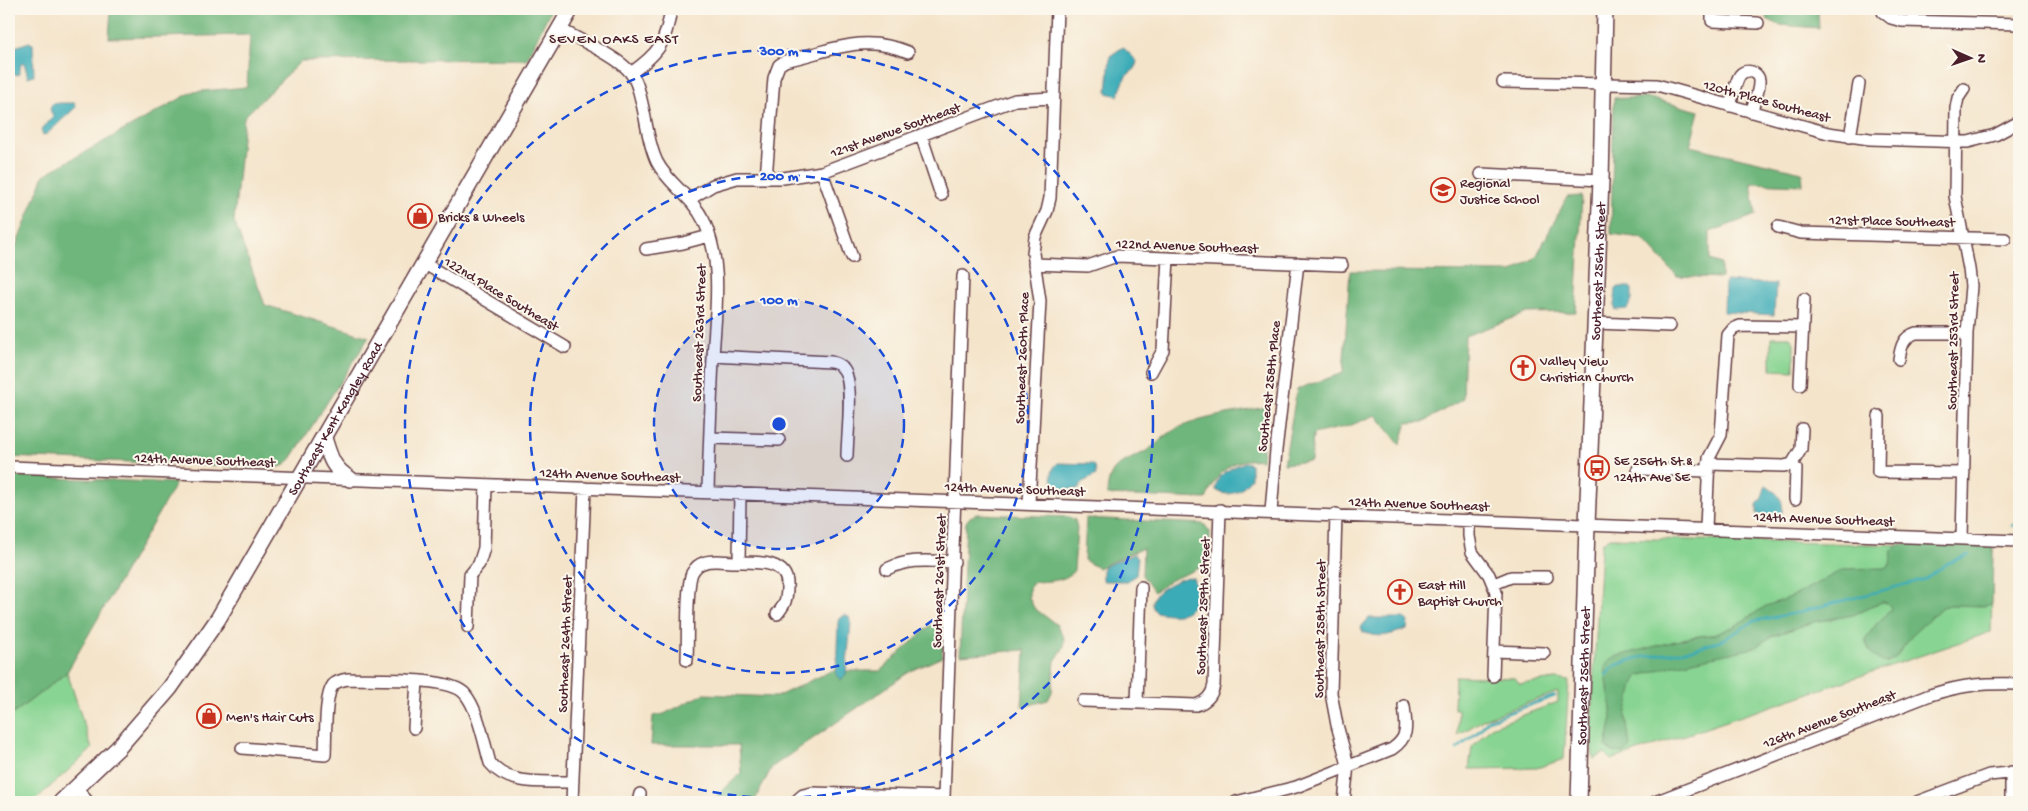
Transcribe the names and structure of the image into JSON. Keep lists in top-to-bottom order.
{
  "streets": {
    "main road": ["Southeast 256th Street", "Southeast Kent Kangley Road"],
    "street": [
      "120th Place Southeast",
      "121st Avenue Southeast",
      "121st Place Southeast",
      "122nd Avenue Southeast",
      "122nd Place Southeast",
      "Southeast 263rd Street",
      "Southeast 253rd Street",
      "Southeast 260th Place",
      "Southeast 258th Place",
      "124th Avenue Southeast",
      "Southeast 261st Street",
      "Southeast 259th Street",
      "Southeast 258th Street",
      "Southeast 264th Street",
      "126th Avenue Southeast"
    ]
  },
  "crossings": [
    ["120th Place Southeast", "Southeast 256th Street"],
    ["120th Place Southeast", "Southeast 253rd Street"],
    ["121st Avenue Southeast", "Southeast 263rd Street"],
    ["121st Avenue Southeast", "Southeast 260th Place"],
    ["121st Place Southeast", "Southeast 253rd Street"],
    ["122nd Avenue Southeast", "Southeast 260th Place"],
    ["122nd Avenue Southeast", "Southeast 258th Place"],
    ["Southeast 256th Street", "124th Avenue Southeast"],
    ["122nd Place Southeast", "Southeast Kent Kangley Road"],
    ["Southeast 263rd Street", "124th Avenue Southeast"],
    ["Southeast 253rd Street", "124th Avenue Southeast"],
    ["Southeast 260th Place", "124th Avenue Southeast"],
    ["Southeast 258th Place", "124th Avenue Southeast"],
    ["Southeast Kent Kangley Road", "124th Avenue Southeast"],
    ["124th Avenue Southeast", "Southeast 261st Street"],
    ["124th Avenue Southeast", "Southeast 259th Street"],
    ["124th Avenue Southeast", "Southeast 258th Street"],
    ["124th Avenue Southeast", "Southeast 264th Street"]
  ],
  "districts": ["SEVEN OAKS EAST"],
  "places": {
    "school or university": ["Regional Justice School"],
    "shop": ["Bricks & Wheels", "Men's Hair Cuts"],
    "church": ["Valley View Christian Church", "East Hill Baptist Church"],
    "bus stop": ["SE 256th St & 124th Ave SE"]
  },
  "north": "right",
  "rings": ["300 m", "200 m", "100 m"]
}
